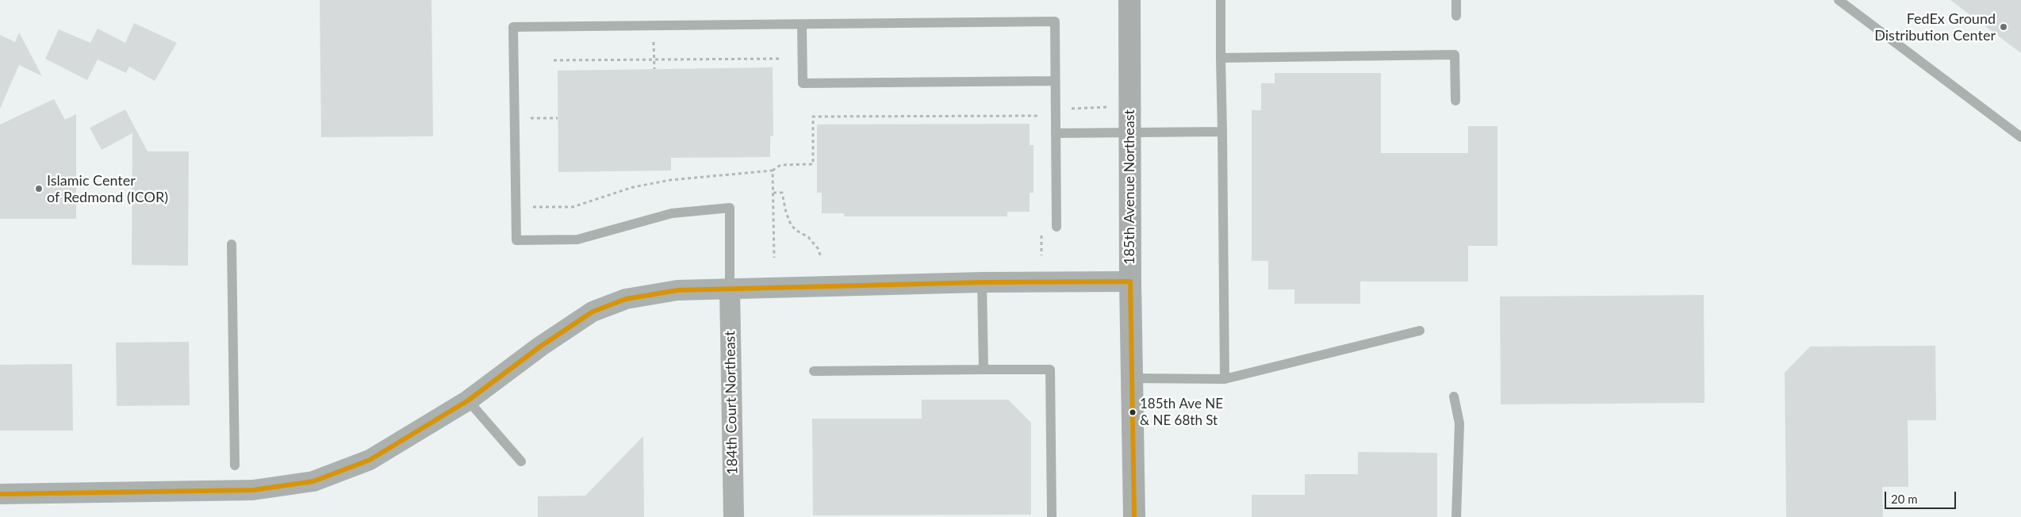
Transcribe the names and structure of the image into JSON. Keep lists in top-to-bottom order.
{
  "streets": {
    "street": ["185th Avenue Northeast", "184th Court Northeast"]
  },
  "places": ["FedEx Ground Distribution Center", "Islamic Center of Redmond (ICOR)", "185th Ave NE & NE 68th St"],
  "scale_bar": "20 m"
}
